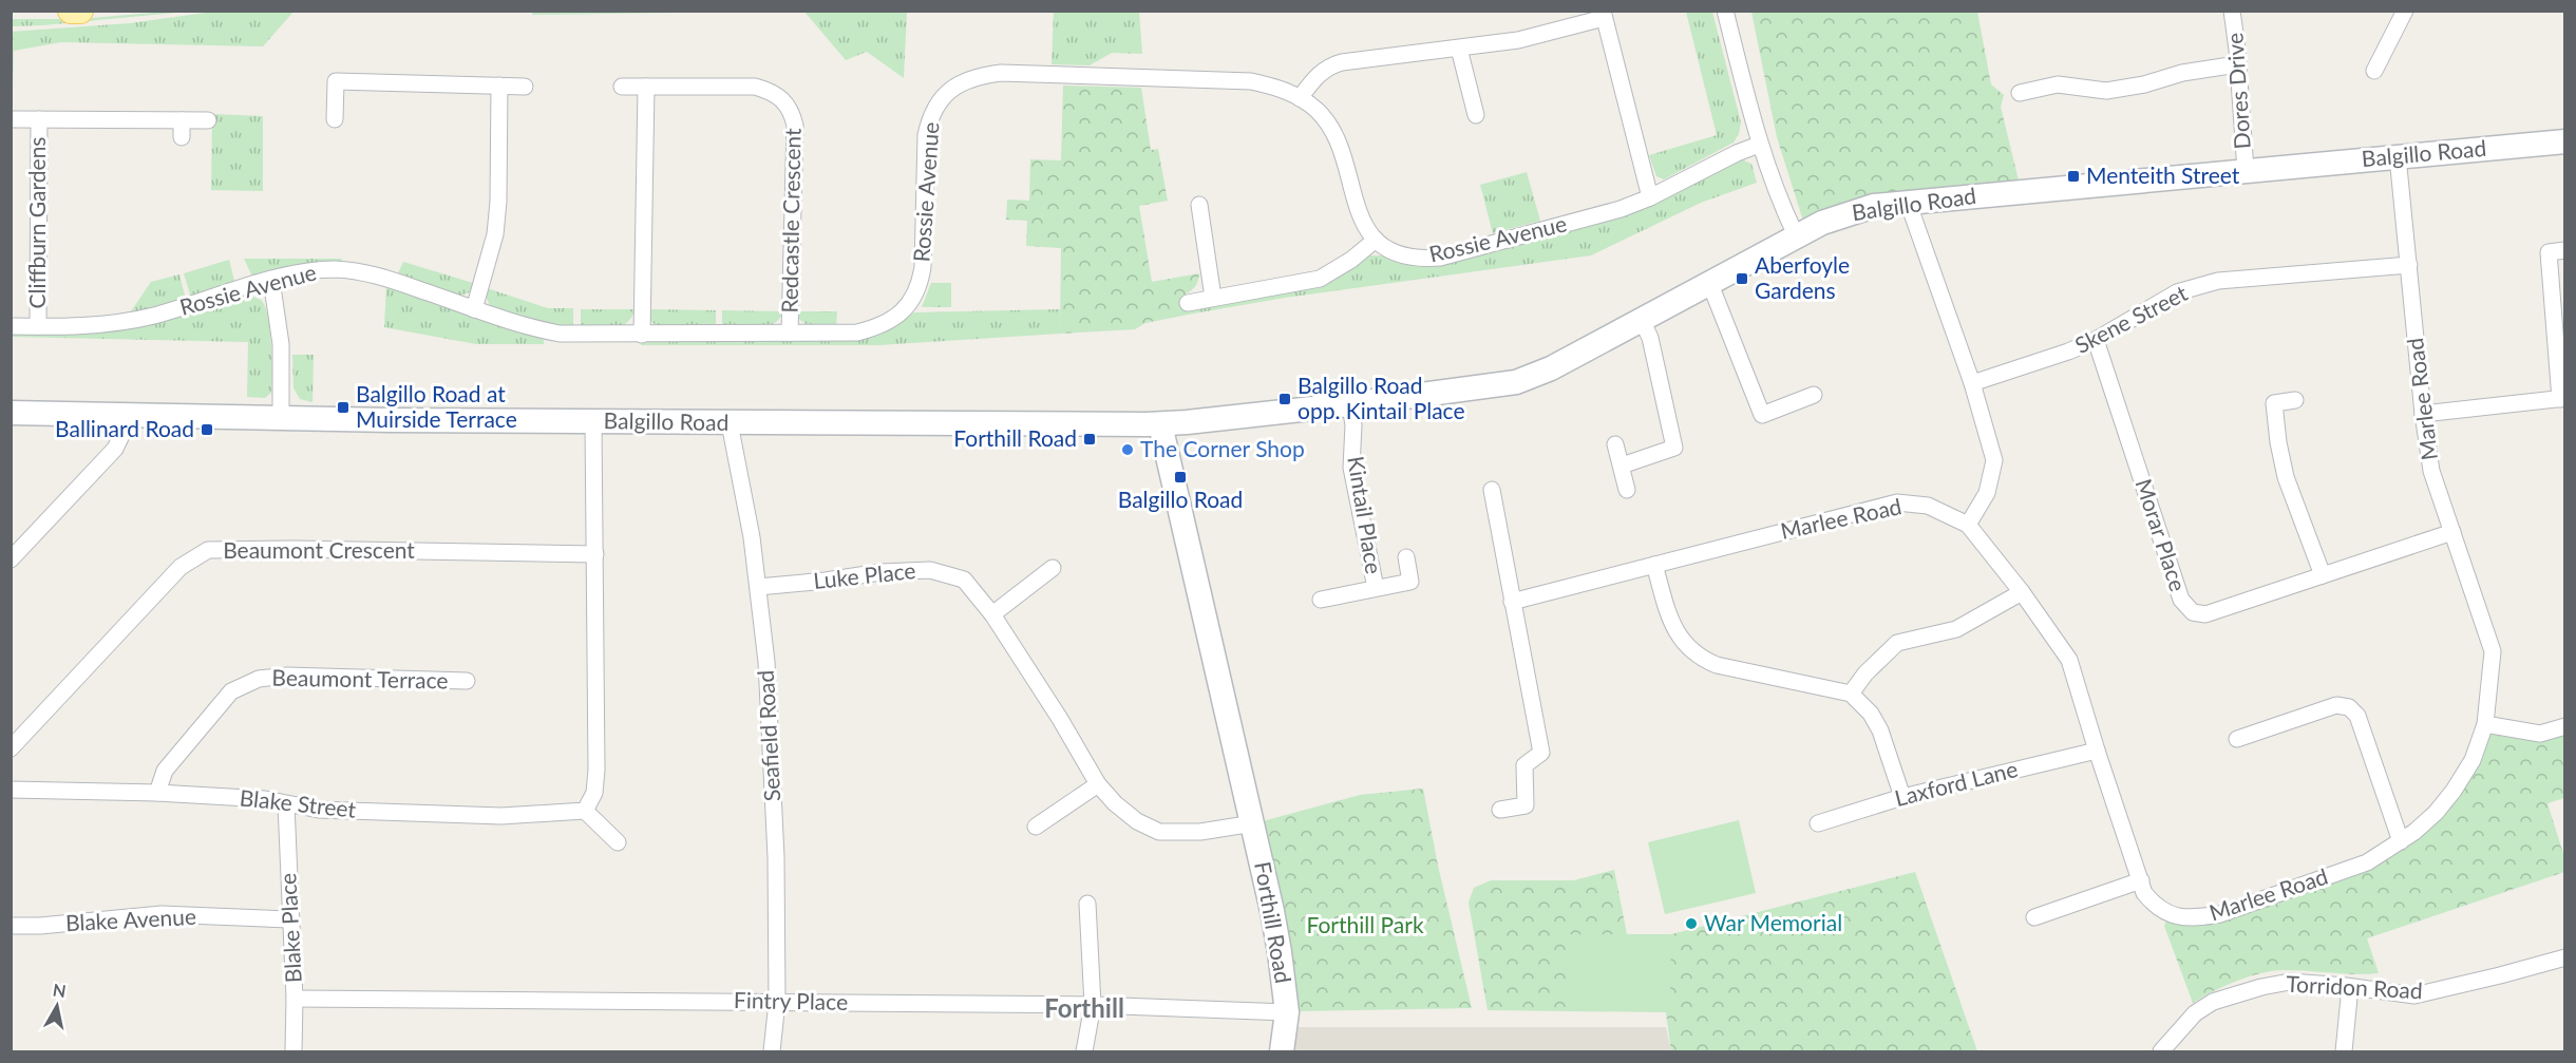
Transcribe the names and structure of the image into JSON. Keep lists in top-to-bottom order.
{
  "streets": {
    "street": [
      "Dores Drive",
      "Balgillo Road",
      "Rossie Avenue",
      "Redcastle Crescent",
      "Cliffburn Gardens",
      "Skene Street",
      "Marlee Road",
      "Kintail Place",
      "Morar Place",
      "Beaumont Crescent",
      "Luke Place",
      "Beaumont Terrace",
      "Seafield Road",
      "Laxford Lane",
      "Blake Street",
      "Blake Avenue",
      "Forthill Road",
      "Blake Place",
      "Torridon Road",
      "Fintry Place"
    ]
  },
  "crossings": [
    ["Dores Drive", "Balgillo Road"],
    ["Balgillo Road", "Marlee Road"],
    ["Balgillo Road", "Kintail Place"],
    ["Balgillo Road", "Seafield Road"],
    ["Balgillo Road", "Forthill Road"],
    ["Rossie Avenue", "Redcastle Crescent"],
    ["Rossie Avenue", "Cliffburn Gardens"],
    ["Skene Street", "Marlee Road"],
    ["Skene Street", "Morar Place"],
    ["Marlee Road", "Morar Place"],
    ["Marlee Road", "Laxford Lane"],
    ["Luke Place", "Seafield Road"],
    ["Luke Place", "Forthill Road"],
    ["Beaumont Terrace", "Blake Street"],
    ["Seafield Road", "Fintry Place"],
    ["Blake Street", "Blake Place"],
    ["Blake Avenue", "Blake Place"],
    ["Forthill Road", "Fintry Place"],
    ["Blake Place", "Fintry Place"]
  ],
  "districts": ["Forthill"],
  "parks": ["Forthill Park"],
  "places": {
    "transit": [
      "Menteith Street",
      "Aberfoyle Gardens",
      "Balgillo Road opp. Kintail Place",
      "Balgillo Road at Muirside Terrace",
      "Ballinard Road",
      "Forthill Road",
      "Balgillo Road"
    ],
    "other": ["The Corner Shop", "War Memorial"]
  },
  "north": "top"
}
